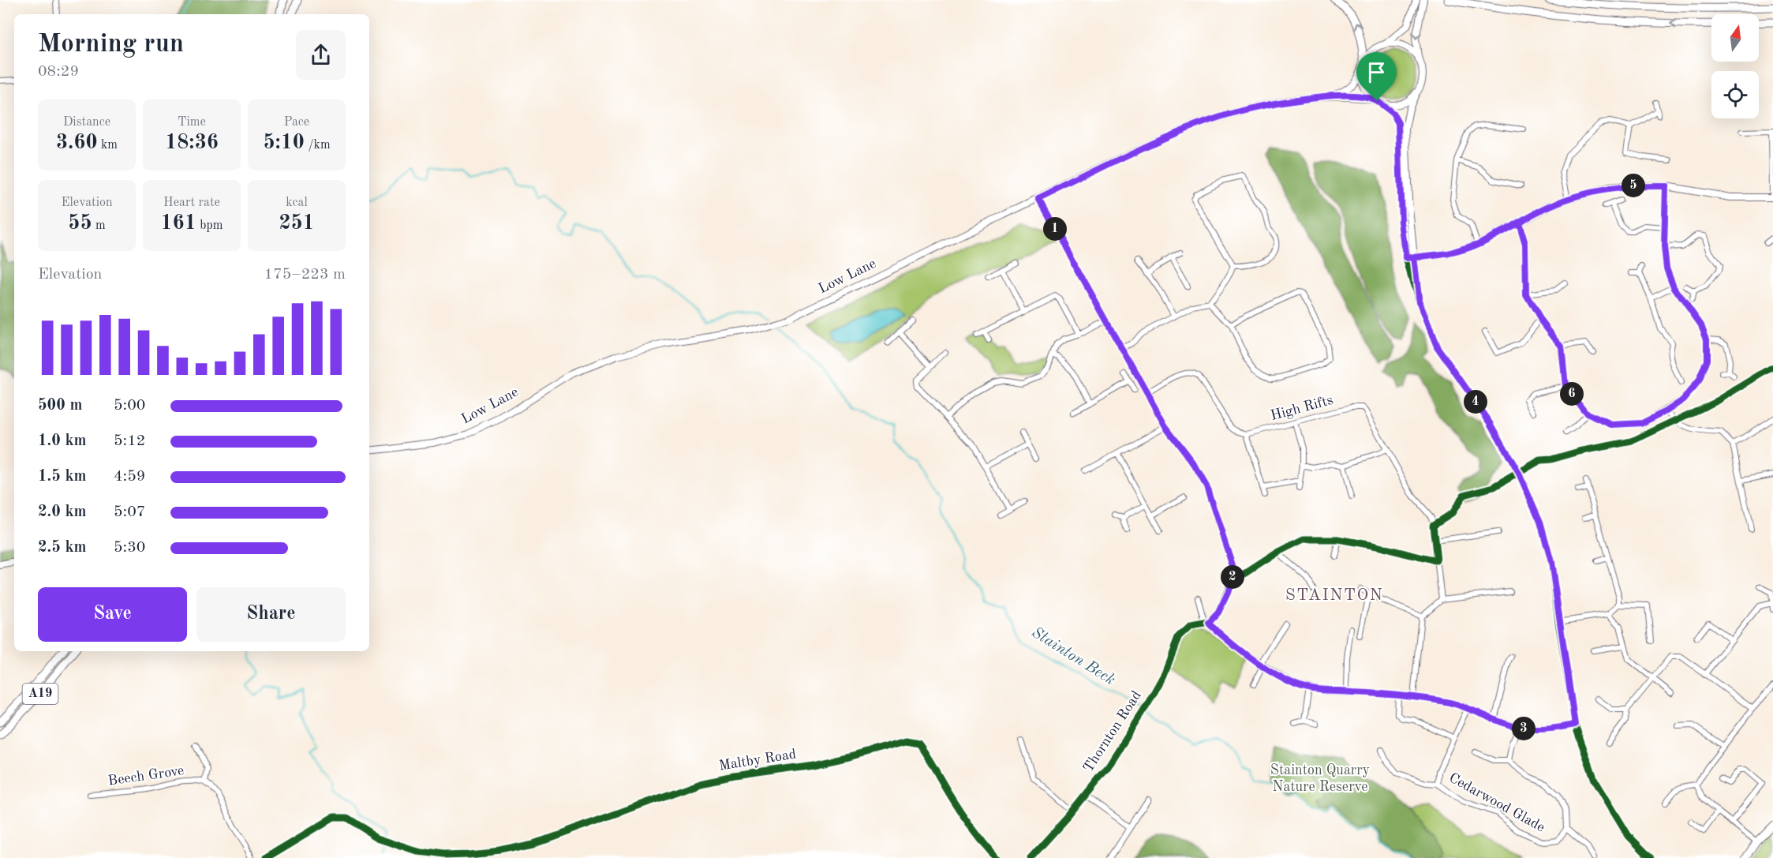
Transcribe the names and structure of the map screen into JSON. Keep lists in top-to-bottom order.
{
  "streets": {
    "highway": ["A19"],
    "main road": ["Low Lane"],
    "street": [
      "High Rifts",
      "Thornton Road",
      "Maltby Road",
      "Beech Grove",
      "Cedarwood Glade"
    ]
  },
  "districts": ["STAINTON"],
  "water": ["Stainton Beck"],
  "parks": ["Stainton Quarry Nature Reserve"],
  "north": "top",
  "page": {
    "heading": ["Morning run", "08:29"],
    "stats": [
      ["Distance", "3.60 km"],
      ["Time", "18:36"],
      ["Pace", "5:10 /km"],
      ["Elevation", "55 m"],
      ["Heart rate", "161 bpm"],
      ["kcal", "251"]
    ],
    "pins": [
      "5",
      "1",
      "6",
      "4",
      "2",
      "3"
    ],
    "chart": ["Elevation", "175–223 m"],
    "list": [
      {
        "name": "500 m",
        "note": "5:00"
      },
      {
        "name": "1.0 km",
        "note": "5:12"
      },
      {
        "name": "1.5 km",
        "note": "4:59"
      },
      {
        "name": "2.0 km",
        "note": "5:07"
      },
      {
        "name": "2.5 km",
        "note": "5:30"
      }
    ],
    "buttons": ["Save", "Share"]
  }
}
